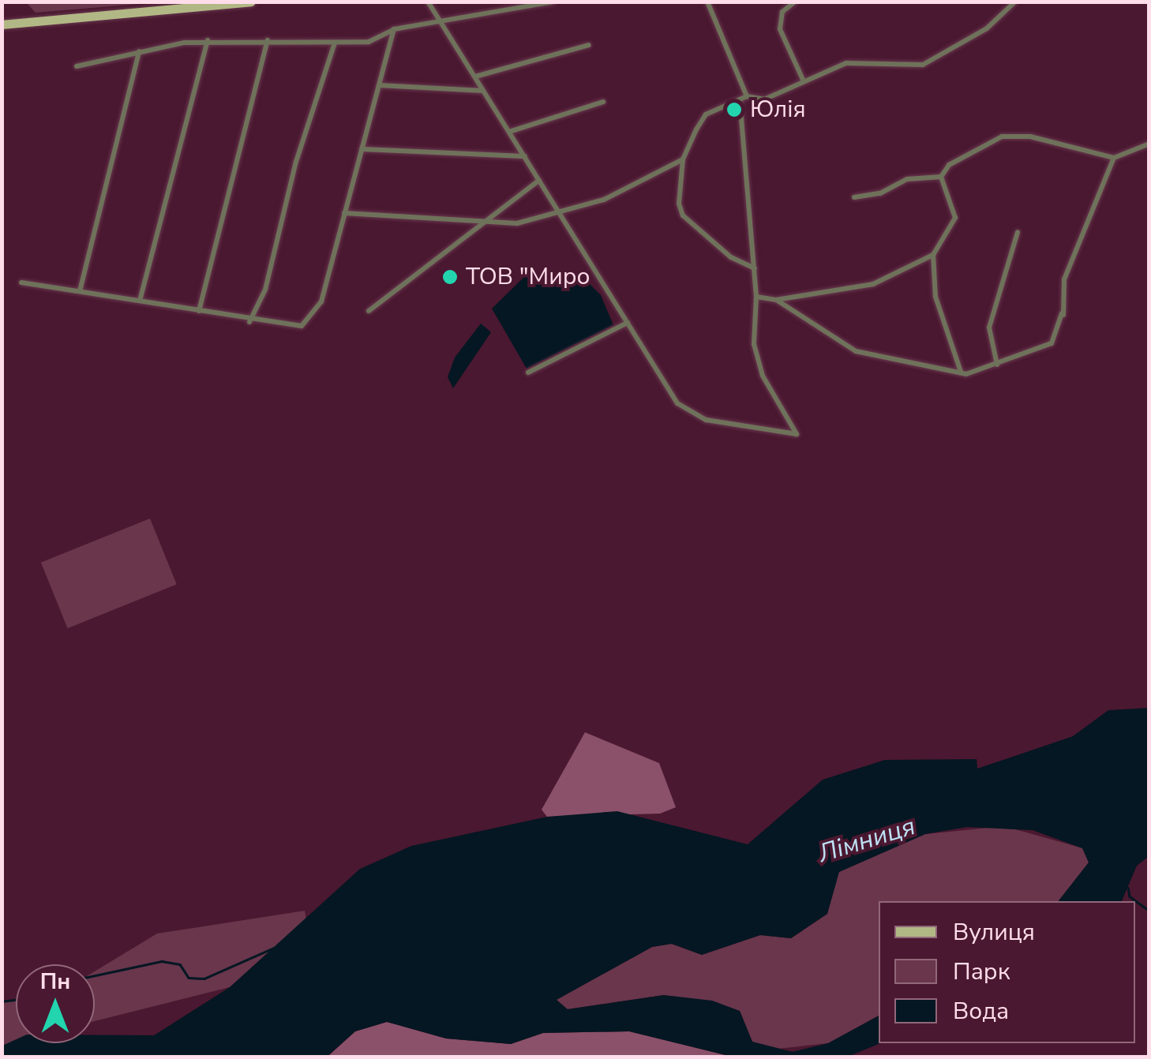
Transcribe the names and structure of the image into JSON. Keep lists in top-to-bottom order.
{
  "water": ["Лімниця"],
  "places": ["Юлія", "ТОВ \"Миро"],
  "legend": ["Вулиця", "Парк", "Вода"],
  "north": "top"
}
